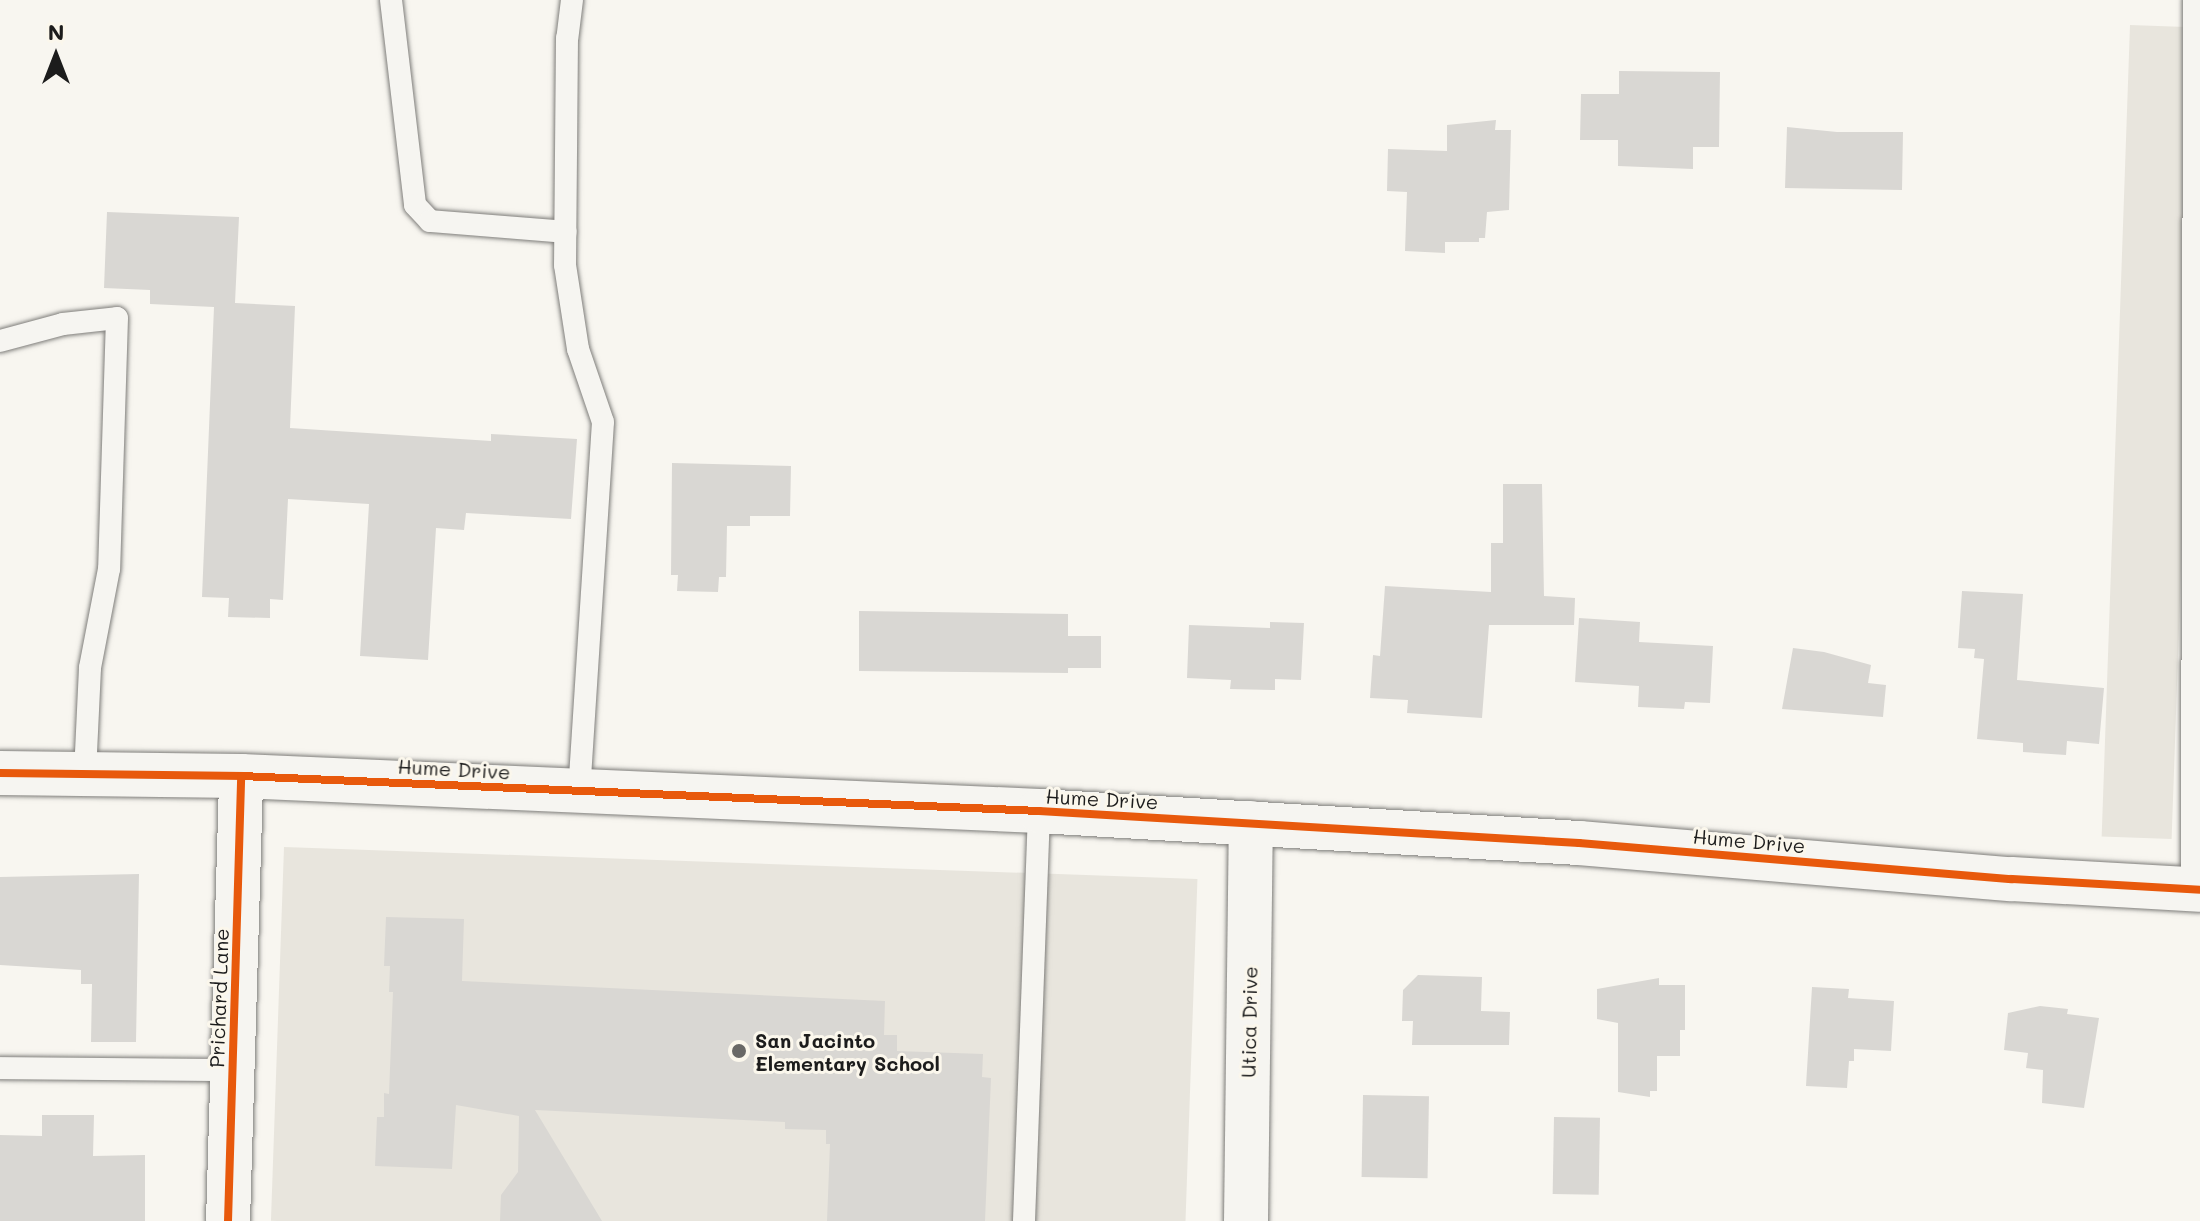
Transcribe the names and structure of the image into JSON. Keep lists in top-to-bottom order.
{
  "streets": {
    "street": ["Hume Drive", "Prichard Lane", "Utica Drive"]
  },
  "crossings": [
    ["Hume Drive", "Prichard Lane"],
    ["Hume Drive", "Utica Drive"]
  ],
  "places": ["San Jacinto Elementary School"],
  "north": "top"
}
